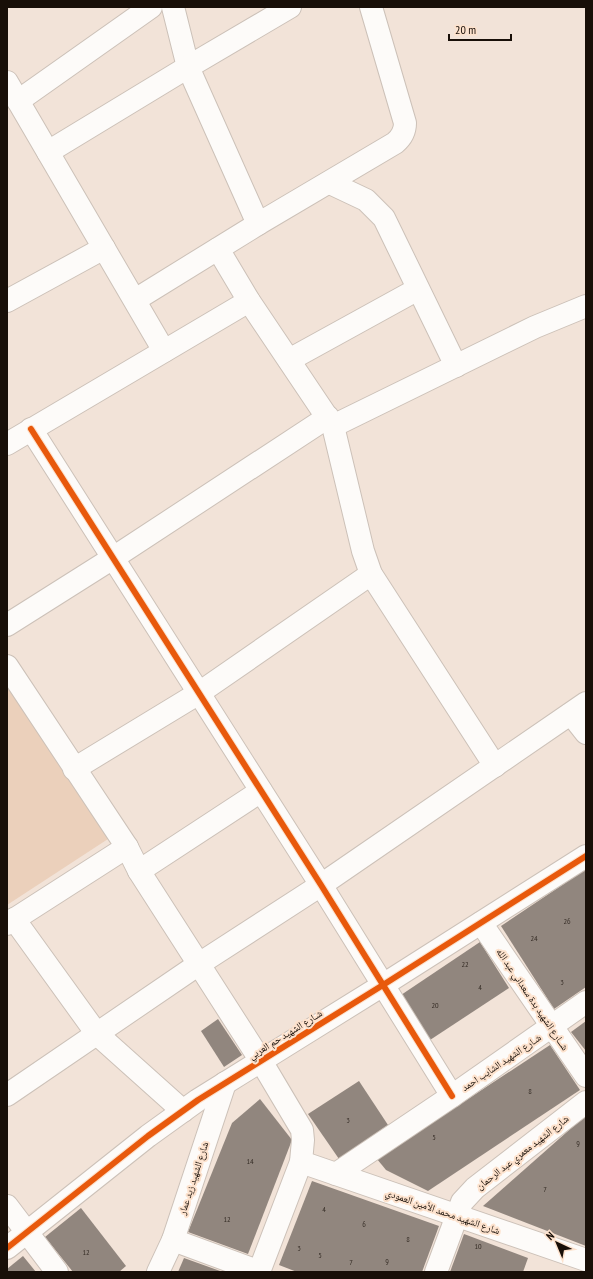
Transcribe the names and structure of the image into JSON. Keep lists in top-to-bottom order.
{
  "streets": {
    "street": [
      "شــارع الشهيد بدة سعداني عبد الله",
      "شـارع الشهيد حم العربي",
      "شـارع الشهيد الشايب احمد",
      "شارع الشهيد معمري عبد الرحمان",
      "شارع الشهيد زيد عمار",
      "شارع الشهيد محمد الأمين العمودي"
    ]
  },
  "crossings": [
    ["شــارع الشهيد بدة سعداني عبد الله", "شـارع الشهيد حم العربي"],
    ["شــارع الشهيد بدة سعداني عبد الله", "شـارع الشهيد الشايب احمد"],
    ["شـارع الشهيد حم العربي", "شارع الشهيد زيد عمار"],
    ["شـارع الشهيد الشايب احمد", "شارع الشهيد محمد الأمين العمودي"],
    ["شارع الشهيد معمري عبد الرحمان", "شارع الشهيد محمد الأمين العمودي"]
  ],
  "house_numbers": [
    "26",
    "24",
    "22",
    "3",
    "4",
    "20",
    "8",
    "3",
    "5",
    "9",
    "14",
    "7",
    "4",
    "12",
    "6",
    "8",
    "10",
    "3",
    "12",
    "5",
    "9",
    "7"
  ],
  "scale_bar": "20 m",
  "north": "top left"
}
